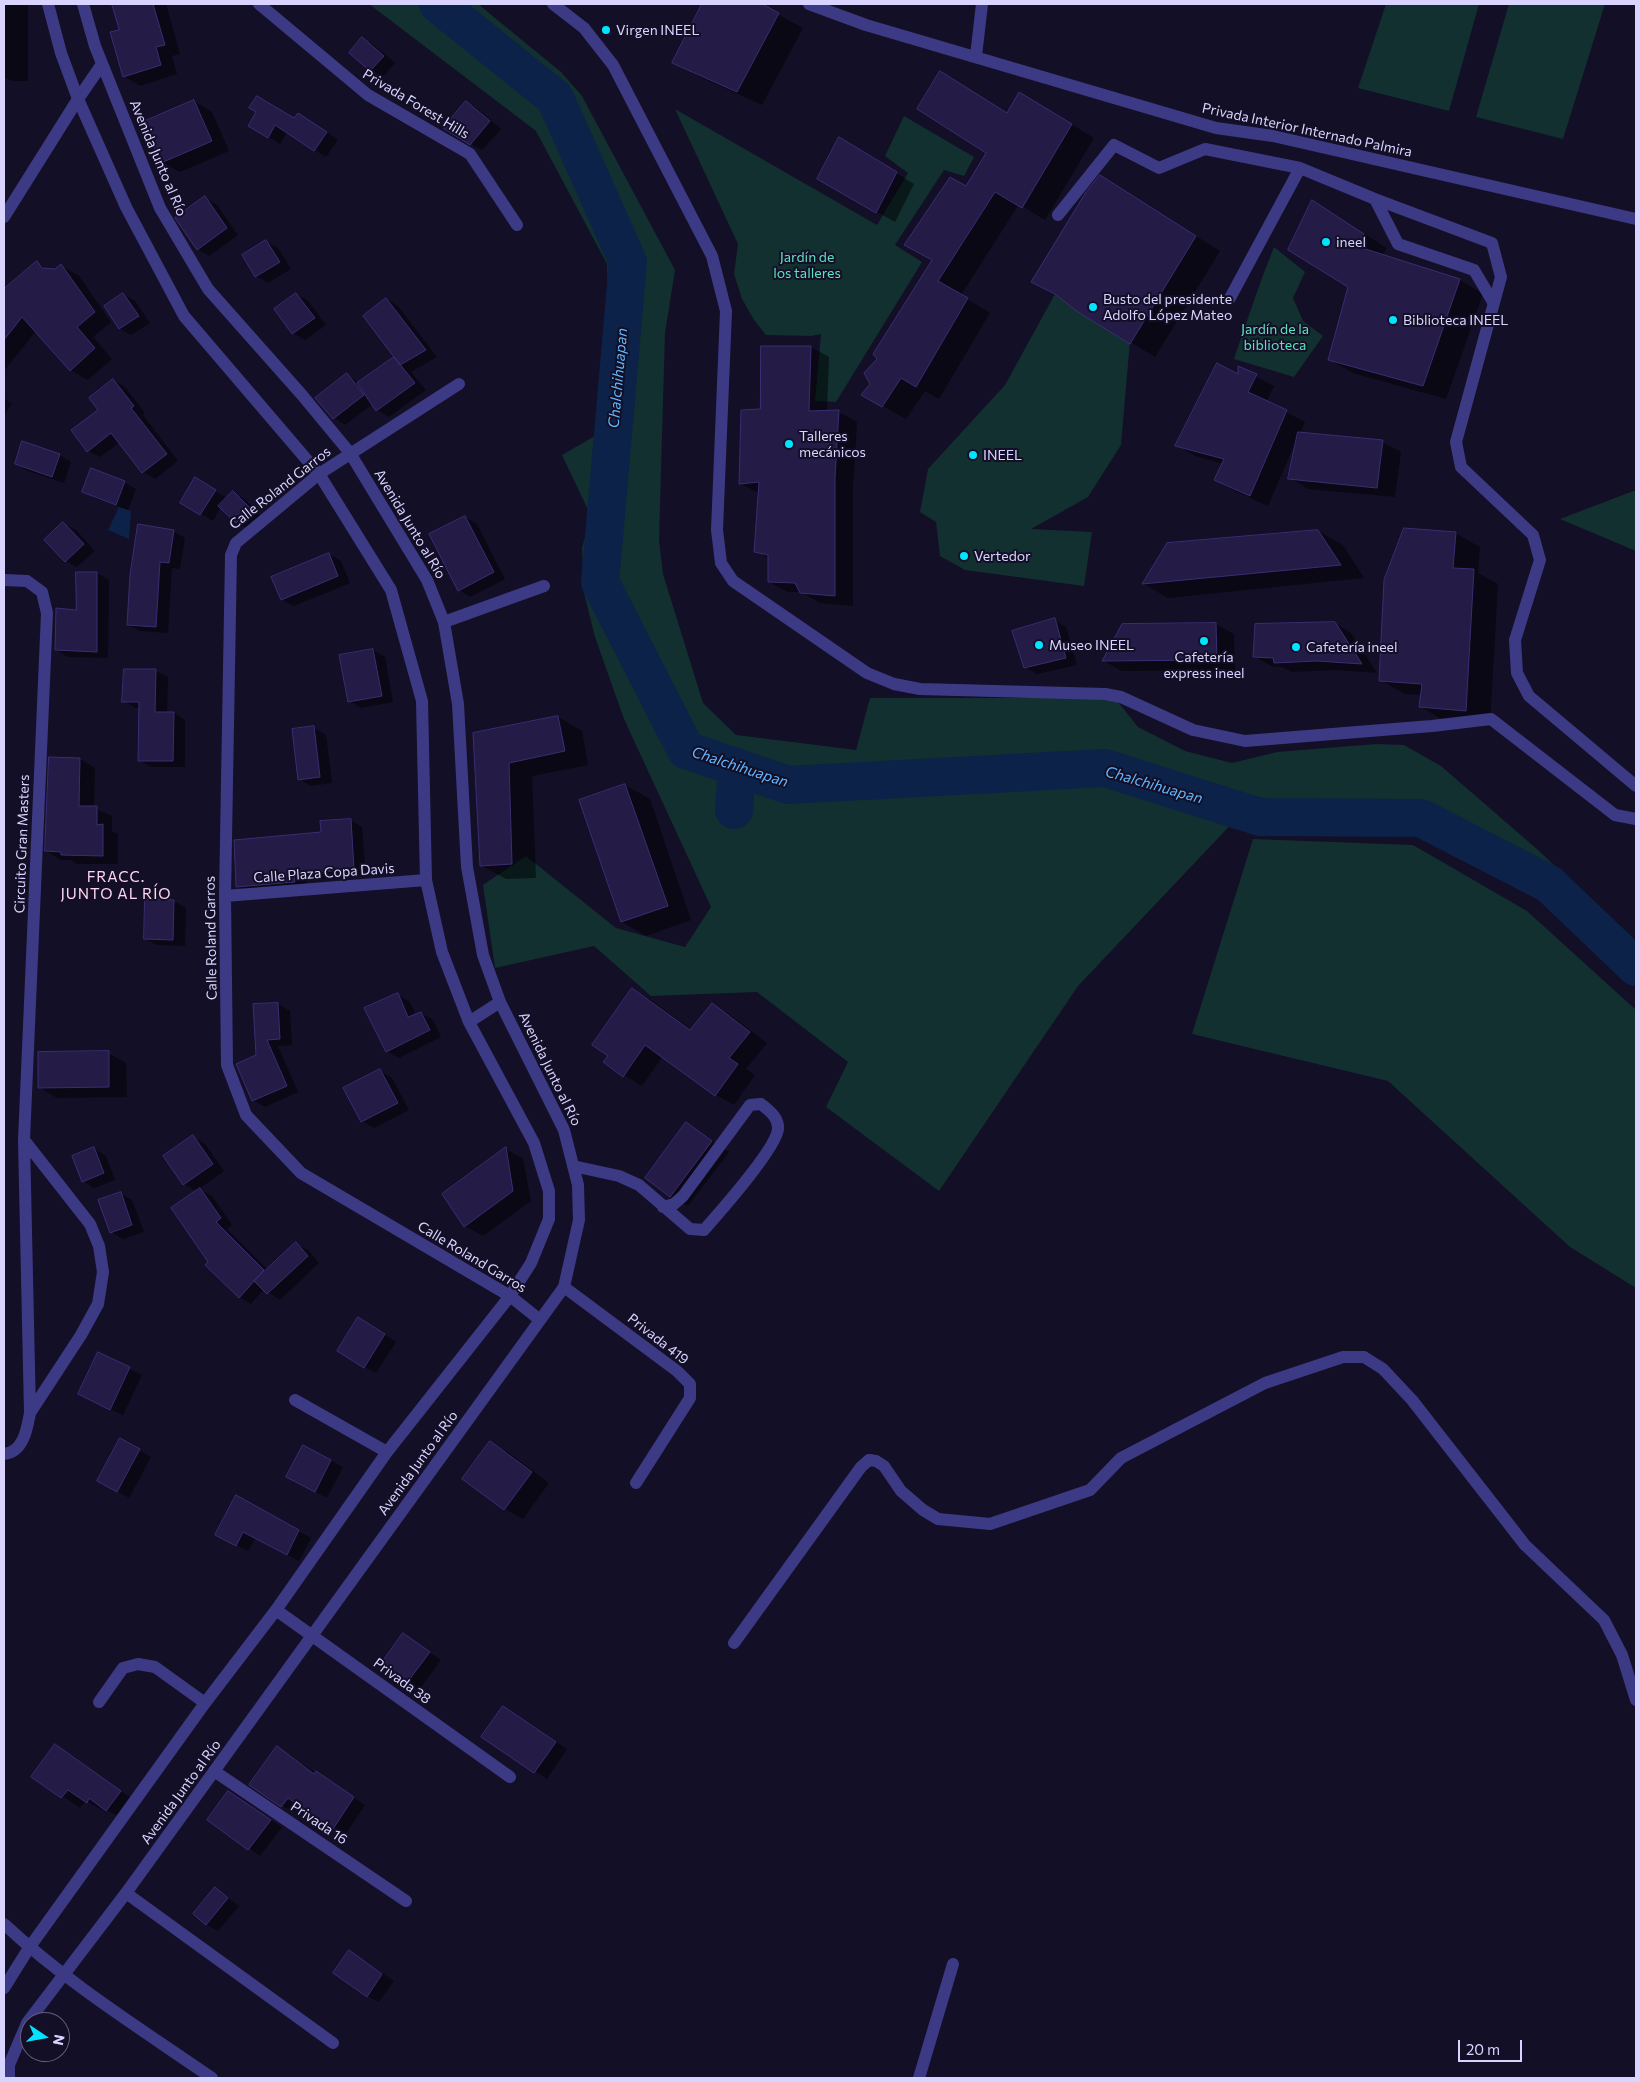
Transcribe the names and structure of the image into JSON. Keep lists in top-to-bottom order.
{
  "streets": {
    "street": [
      "Privada Forest Hills",
      "Privada Interior Internado Palmira",
      "Avenida Junto al Río",
      "Calle Roland Garros",
      "Circuito Gran Masters",
      "Calle Plaza Copa Davis",
      "Privada 419",
      "Privada 38",
      "Privada 16"
    ]
  },
  "crossings": [
    ["Avenida Junto al Río", "Calle Roland Garros"],
    ["Avenida Junto al Río", "Calle Plaza Copa Davis"],
    ["Avenida Junto al Río", "Privada 419"],
    ["Avenida Junto al Río", "Privada 38"],
    ["Avenida Junto al Río", "Privada 16"],
    ["Calle Roland Garros", "Calle Plaza Copa Davis"]
  ],
  "districts": ["FRACC. JUNTO AL RÍO"],
  "water": ["Chalchihuapan"],
  "parks": ["Jardín de los talleres", "Jardín de la biblioteca"],
  "places": [
    "Virgen INEEL",
    "ineel",
    "Busto del presidente Adolfo López Mateo",
    "Biblioteca INEEL",
    "Talleres mecánicos",
    "INEEL",
    "Vertedor",
    "Cafetería express ineel",
    "Museo INEEL",
    "Cafetería ineel"
  ],
  "scale_bar": "20 m",
  "north": "right"
}
